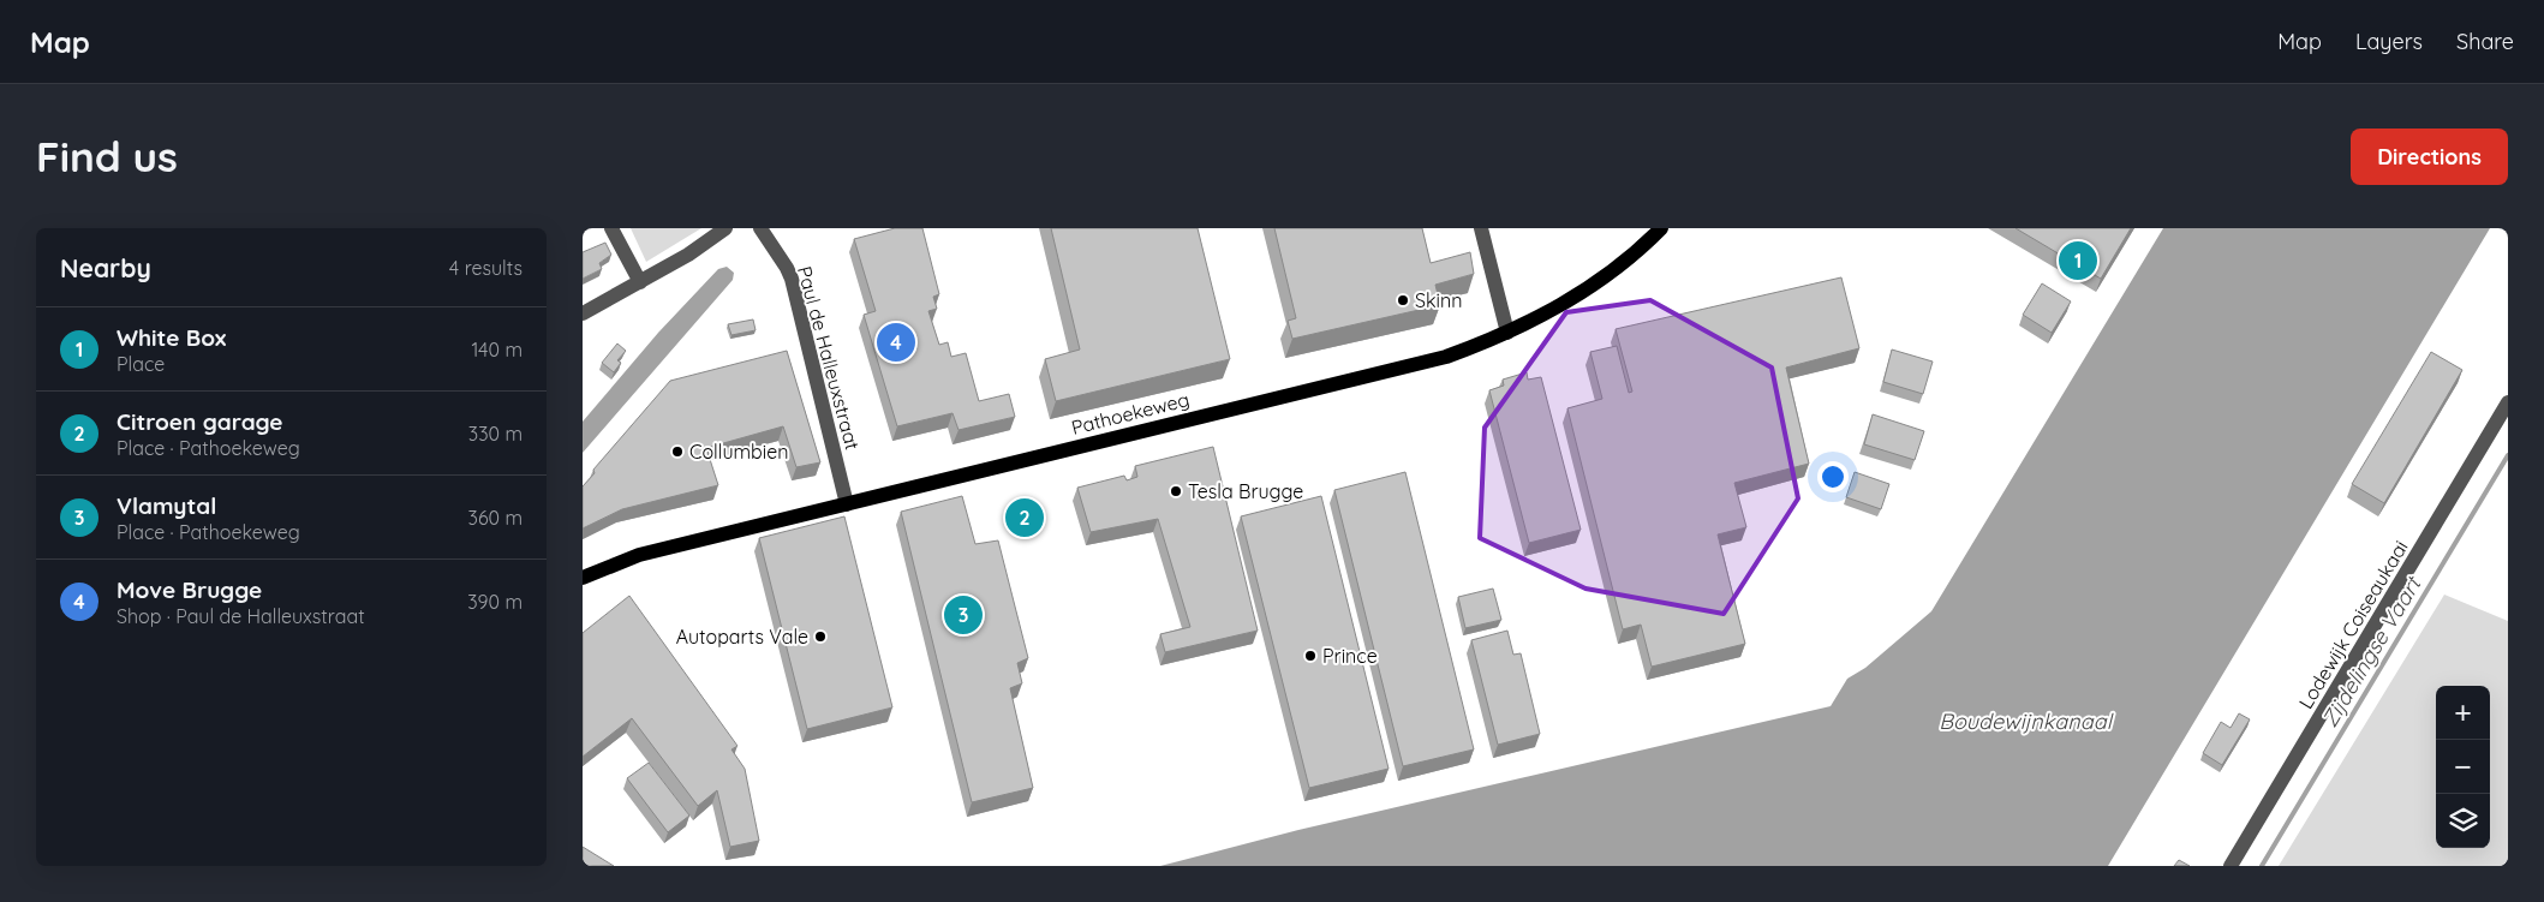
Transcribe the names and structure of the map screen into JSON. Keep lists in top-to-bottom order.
{
  "streets": {
    "main road": ["Pathoekeweg"],
    "street": ["Paul de Halleuxstraat", "Lodewijk Coiseaukaai"]
  },
  "crossings": [
    ["Paul de Halleuxstraat", "Pathoekeweg"]
  ],
  "water": ["Zijdelingse Vaart", "Boudewijnkanaal"],
  "places": [
    "Skinn",
    "Collumbien",
    "Tesla Brugge",
    "Autoparts Vale",
    "Prince"
  ],
  "page": {
    "header": "Map",
    "nav": ["Map", "Layers", "Share"],
    "buttons": "Directions",
    "title": "Find us",
    "heading": ["Nearby", "4 results"],
    "pins": [
      "1",
      "4",
      "2",
      "3"
    ],
    "list": [
      {
        "mark": "1",
        "name": "White Box",
        "note": "Place",
        "value": "140 m"
      },
      {
        "mark": "2",
        "name": "Citroen garage",
        "note": "Place · Pathoekeweg",
        "value": "330 m"
      },
      {
        "mark": "3",
        "name": "Vlamytal",
        "note": "Place · Pathoekeweg",
        "value": "360 m"
      },
      {
        "mark": "4",
        "name": "Move Brugge",
        "note": "Shop · Paul de Halleuxstraat",
        "value": "390 m"
      }
    ],
    "map_buttons": ["+", "−"]
  }
}
